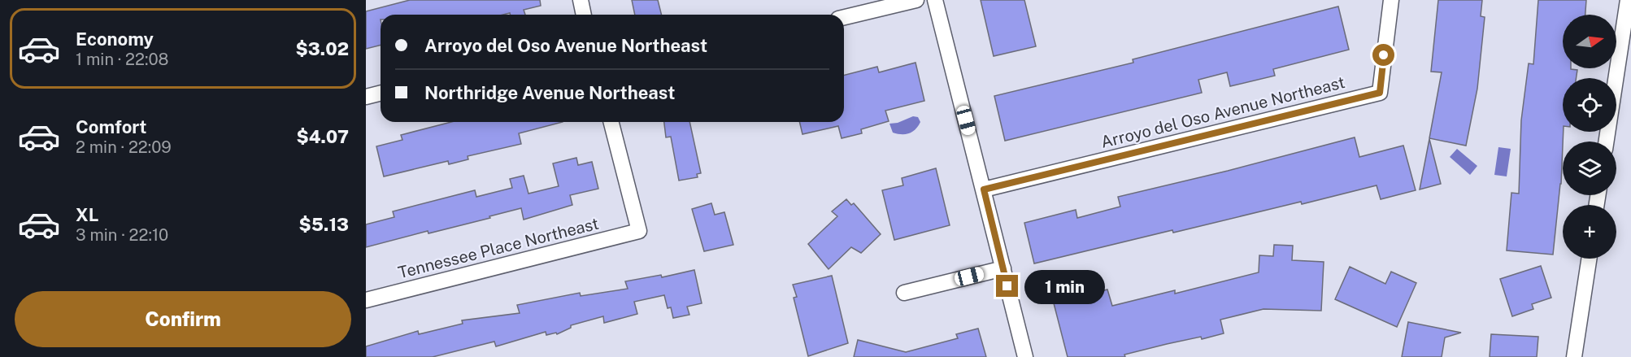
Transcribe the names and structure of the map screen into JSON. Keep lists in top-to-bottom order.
{
  "streets": {
    "street": ["Arroyo del Oso Avenue Northeast", "Tennessee Place Northeast"]
  },
  "north": "right",
  "page": {
    "list": [
      {
        "name": "Economy",
        "note": "1 min · 22:08",
        "value": "$3.02"
      },
      {
        "name": "Comfort",
        "note": "2 min · 22:09",
        "value": "$4.07"
      },
      {
        "name": "XL",
        "note": "3 min · 22:10",
        "value": "$5.13"
      }
    ],
    "map_buttons": "+",
    "banner": ["Arroyo del Oso Avenue Northeast", "Northridge Avenue Northeast"],
    "bubble": "1 min",
    "buttons": "Confirm"
  }
}
